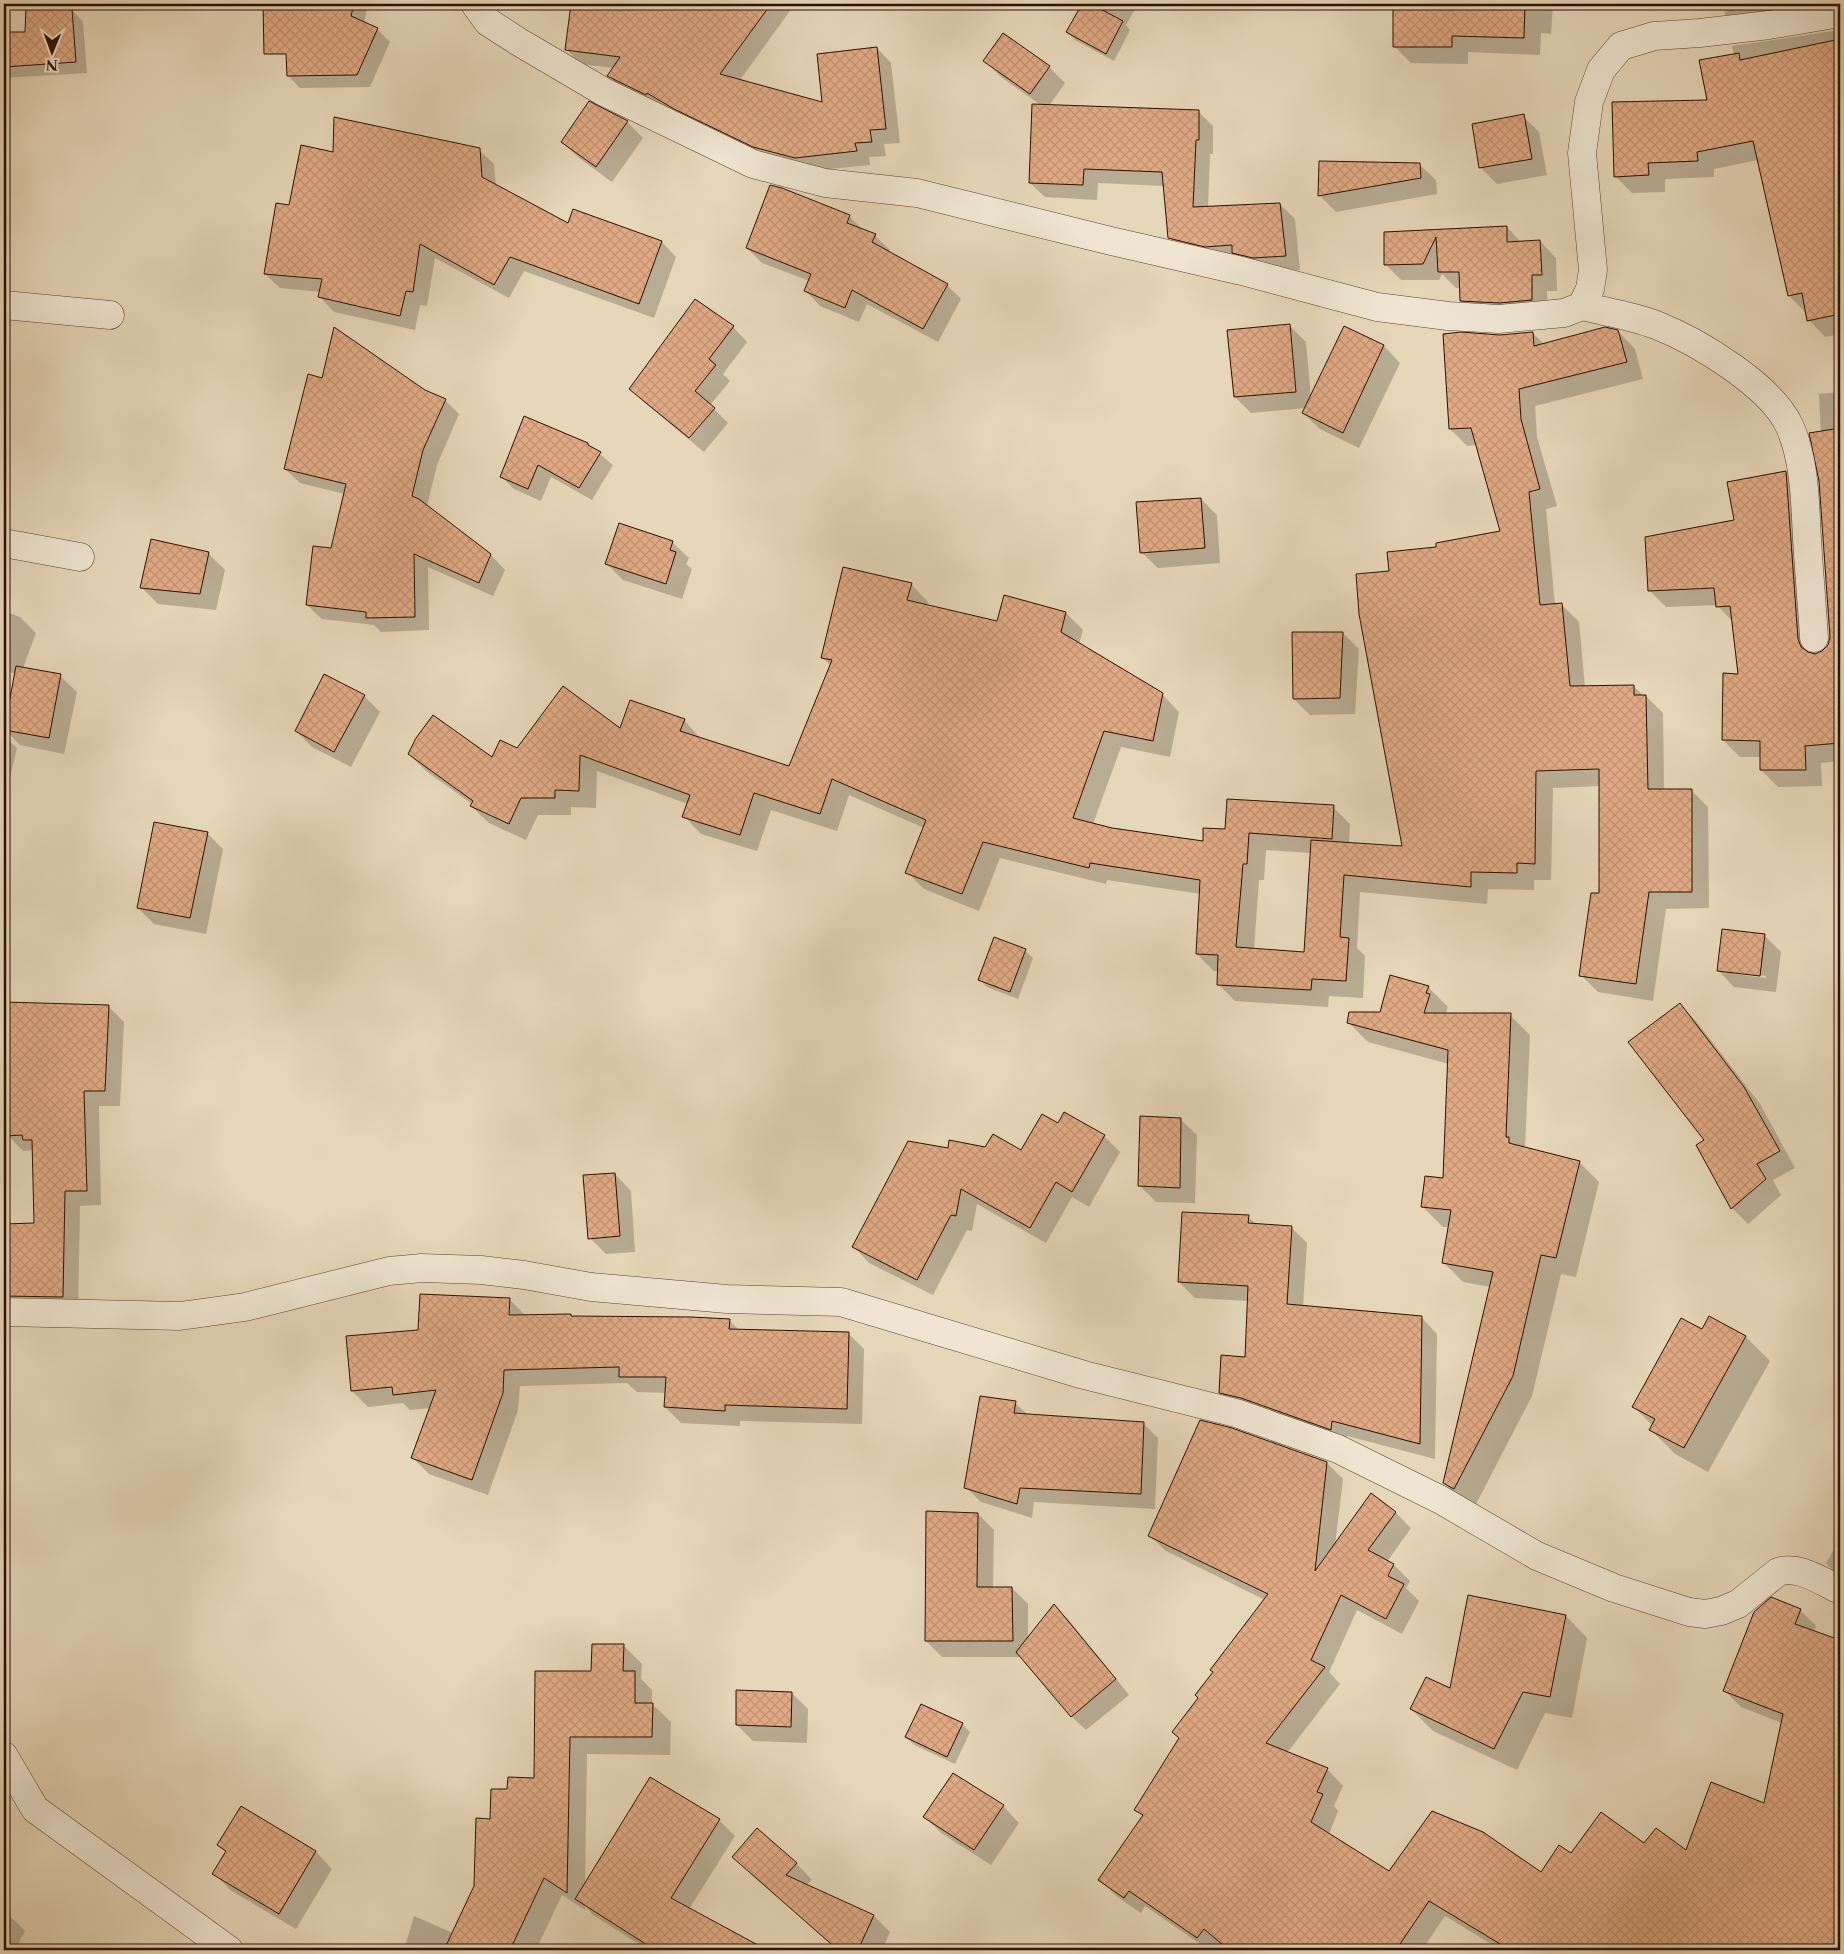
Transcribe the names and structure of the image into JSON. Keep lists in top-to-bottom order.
{
  "north": "bottom"
}
